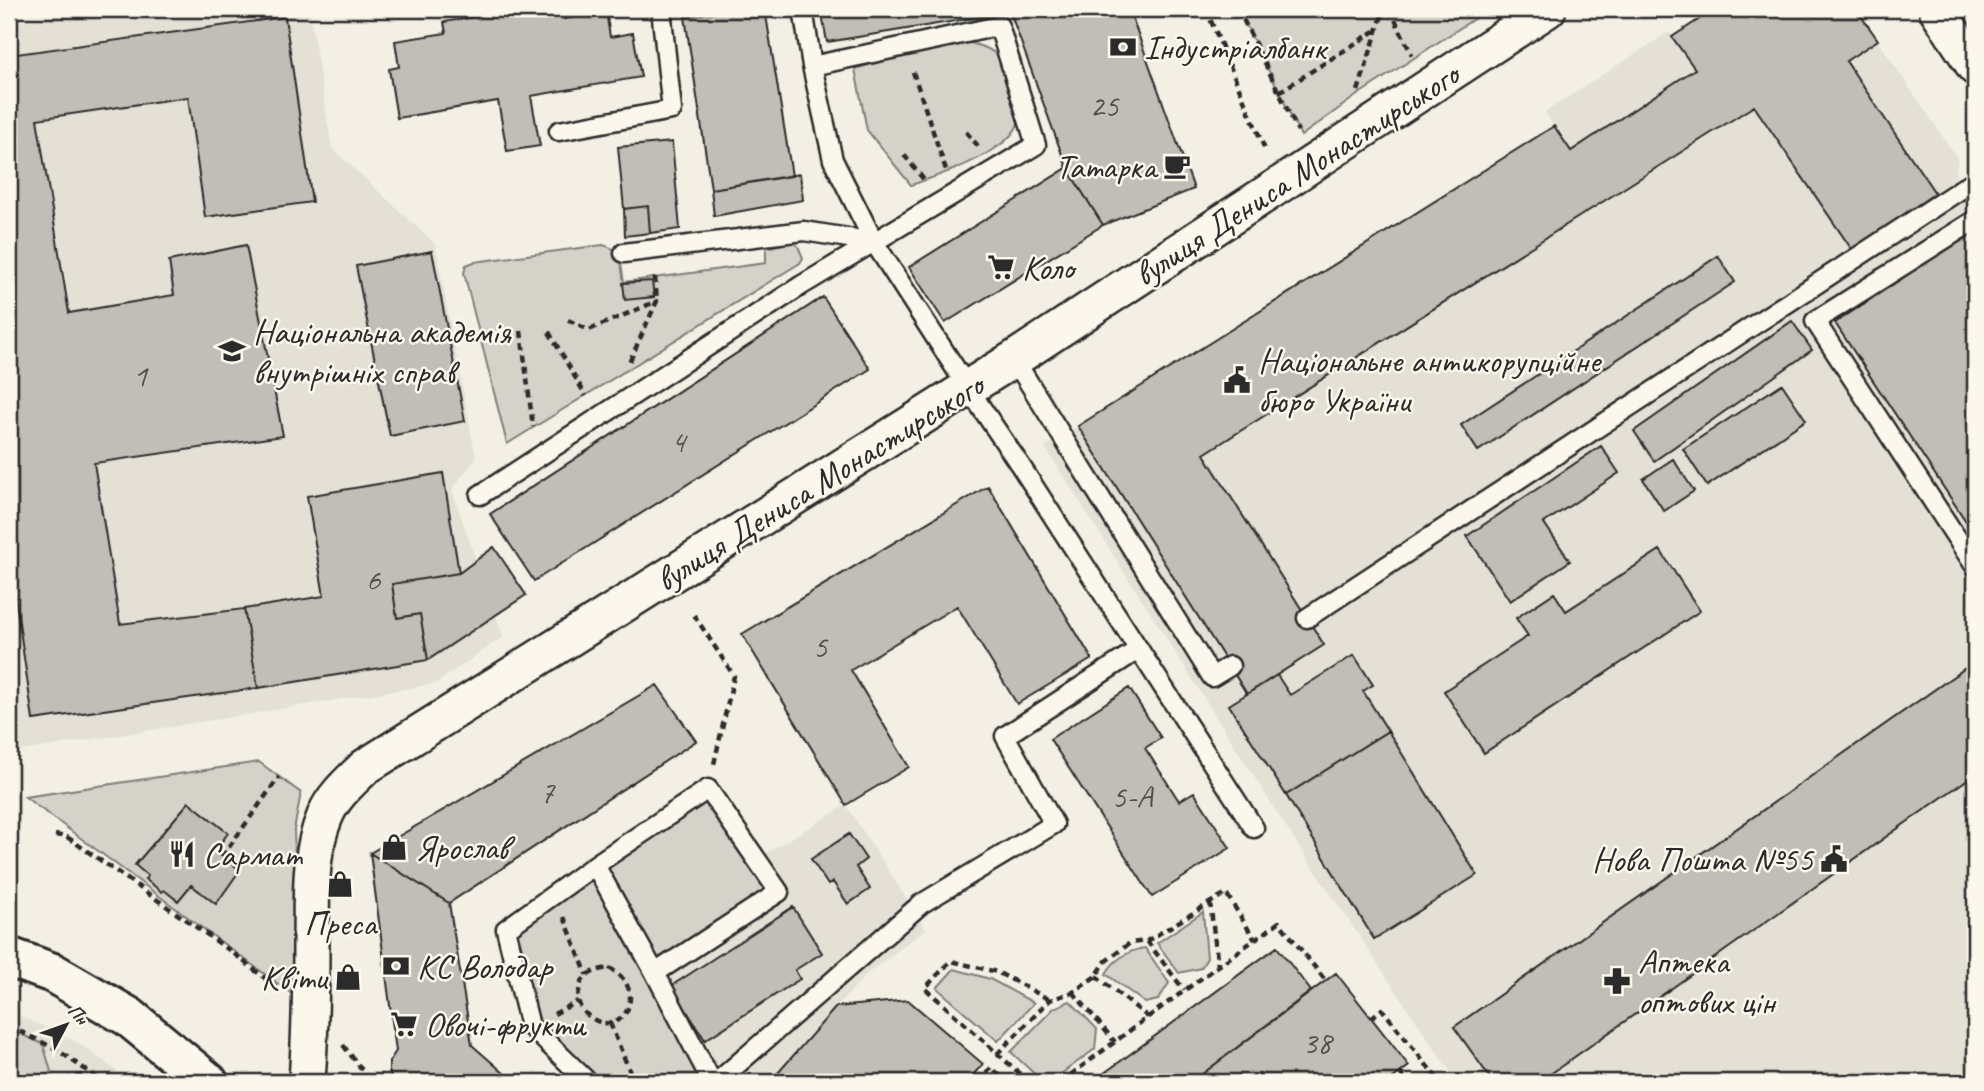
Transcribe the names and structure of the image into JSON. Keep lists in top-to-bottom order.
{
  "streets": {
    "street": ["вулиця Дениса Монастирського"]
  },
  "places": {
    "bank": ["Індустріалбанк", "КС Володар"],
    "cafe": ["Татарка"],
    "supermarket": ["Коло", "Овочі-фрукти"],
    "school or university": ["Національна академія внутрішніх справ"],
    "public building": ["Національне антикорупційне бюро України", "Нова Пошта №55"],
    "shop": ["Ярослав", "Преса", "Квіти"],
    "restaurant": ["Сармат"],
    "pharmacy": ["Аптека оптових цін"]
  },
  "house_numbers": [
    "25",
    "1",
    "4",
    "6",
    "5",
    "7",
    "5-А",
    "38"
  ],
  "north": "top right"
}
